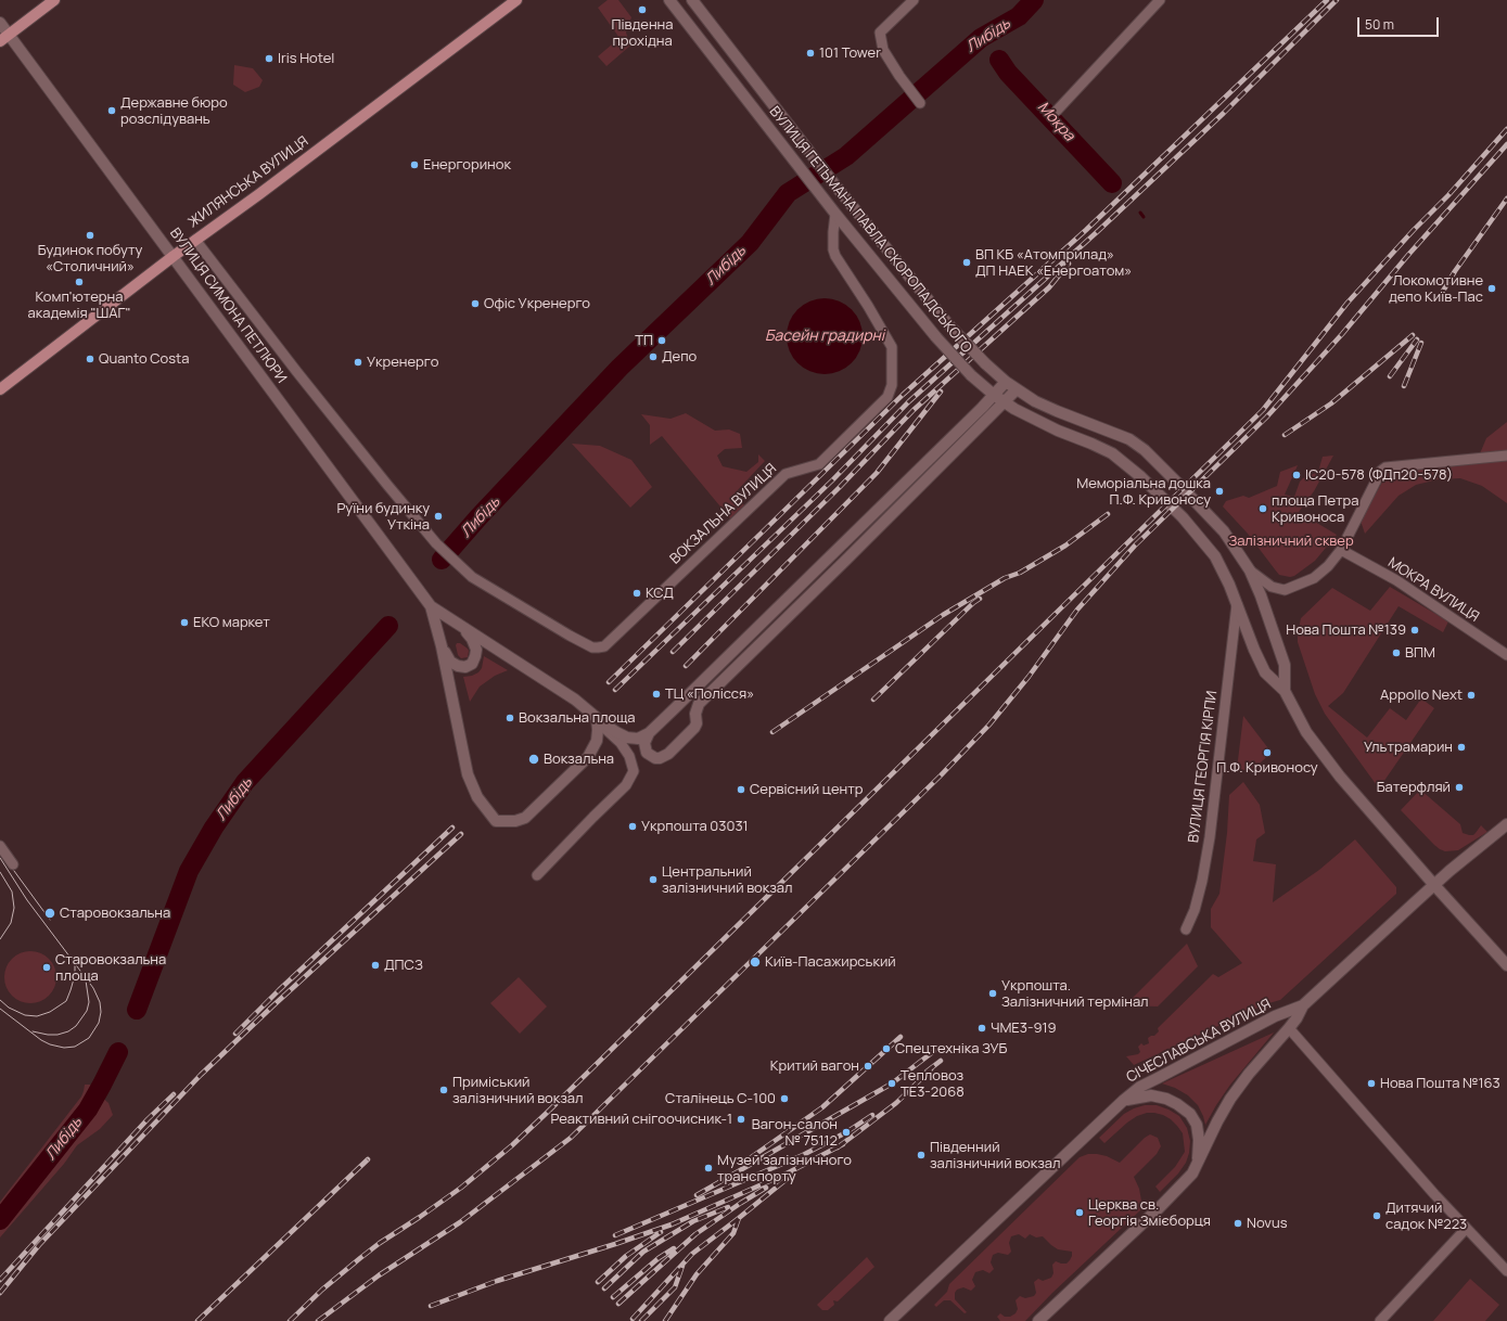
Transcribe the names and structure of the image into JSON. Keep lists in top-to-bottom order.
{
  "streets": {
    "main road": [
      "ЖИЛЯНСЬКА ВУЛИЦЯ",
      "ВУЛИЦЯ ГЕТЬМАНА ПАВЛА СКОРОПАДСЬКОГО",
      "ВУЛИЦЯ СИМОНА ПЕТЛЮРИ",
      "СІЧЕСЛАВСЬКА ВУЛИЦЯ"
    ],
    "street": ["ВОКЗАЛЬНА ВУЛИЦЯ", "МОКРА ВУЛИЦЯ", "ВУЛИЦЯ ГЕОРГІЯ КІРПИ"]
  },
  "crossings": [
    ["ЖИЛЯНСЬКА ВУЛИЦЯ", "ВУЛИЦЯ СИМОНА ПЕТЛЮРИ"],
    ["ВУЛИЦЯ ГЕТЬМАНА ПАВЛА СКОРОПАДСЬКОГО", "ВОКЗАЛЬНА ВУЛИЦЯ"],
    ["ВУЛИЦЯ ГЕТЬМАНА ПАВЛА СКОРОПАДСЬКОГО", "ВУЛИЦЯ ГЕОРГІЯ КІРПИ"],
    ["ВУЛИЦЯ СИМОНА ПЕТЛЮРИ", "ВОКЗАЛЬНА ВУЛИЦЯ"]
  ],
  "water": ["Либідь", "Мокра", "Басейн градирні"],
  "parks": ["Залізничний сквер"],
  "places": [
    "Південна прохідна",
    "101 Tower",
    "Iris Hotel",
    "Державне бюро розслідувань",
    "Енергоринок",
    "Будинок побуту «Столичний»",
    "ВП КБ «Атомприлад» ДП НАЕК «Енергоатом»",
    "Комп'ютерна академія \"ШАГ\"",
    "Локомотивне депо Київ-Пас",
    "Офіс Укренерго",
    "ТП",
    "Депо",
    "Quanto Costa",
    "Укренерго",
    "ІС20-578 (ФДп20-578)",
    "Меморіальна дошка П.Ф. Кривоносу",
    "площа Петра Кривоноса",
    "Руїни будинку Уткіна",
    "КСД",
    "ЕКО маркет",
    "Нова Пошта №139",
    "ВПМ",
    "ТЦ «Полісся»",
    "Appollo Next",
    "Вокзальна площа",
    "Ультрамарин",
    "П.Ф. Кривоносу",
    "Вокзальна",
    "Батерфляй",
    "Сервісний центр",
    "Укрпошта 03031",
    "Центральний залізничний вокзал",
    "Старовокзальна",
    "Київ-Пасажирський",
    "ДПСЗ",
    "Старовокзальна площа",
    "Укрпошта. Залізничний термінал",
    "ЧМЕ3-919",
    "Спецтехніка ЗУБ",
    "Критий вагон",
    "Тепловоз ТЕ3-2068",
    "Нова Пошта №163",
    "Приміський залізничний вокзал",
    "Сталінець С-100",
    "Реактивний снігоочисник-1",
    "Вагон-салон № 75112",
    "Південний залізничний вокзал",
    "Музей залізничного транспорту",
    "Церква св. Георгія Змієборця",
    "Дитячий садок №223",
    "Novus"
  ],
  "scale_bar": "50 m"
}
